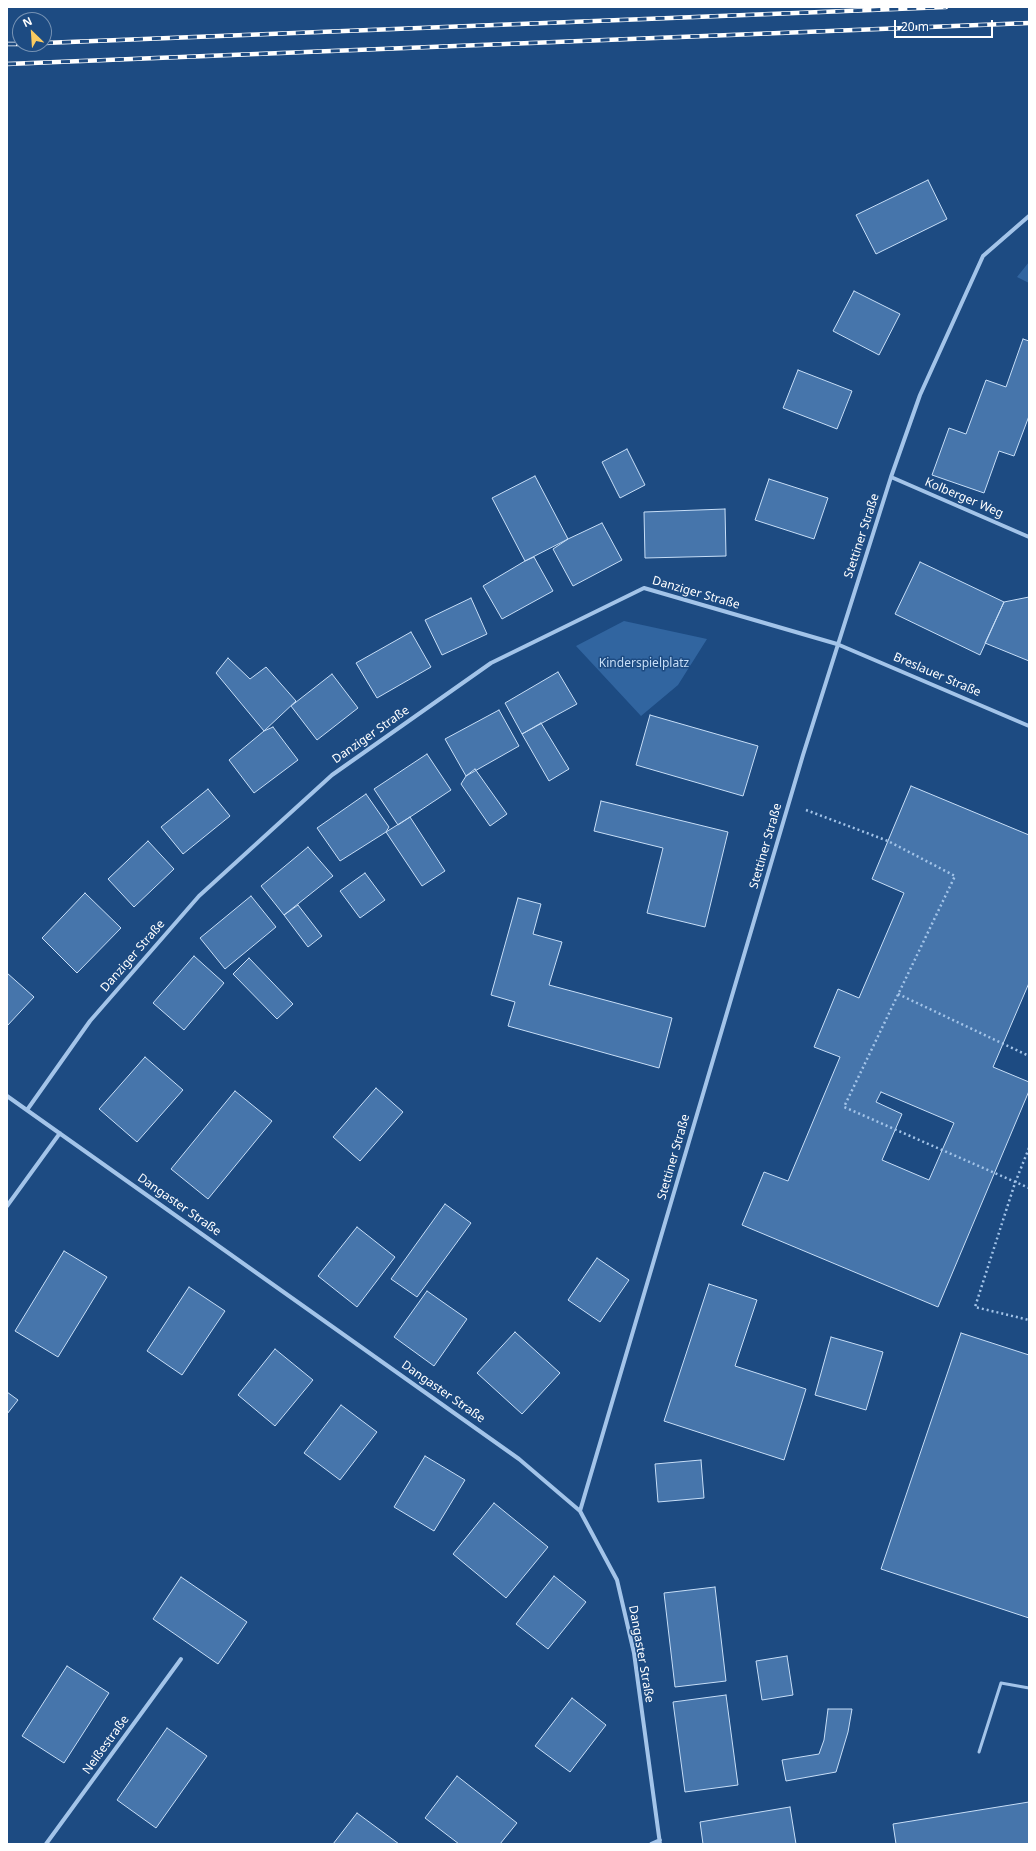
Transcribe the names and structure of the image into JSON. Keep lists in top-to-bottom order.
{
  "streets": {
    "street": [
      "Kolberger Weg",
      "Stettiner Straße",
      "Danziger Straße",
      "Breslauer Straße",
      "Dangaster Straße",
      "Neißestraße"
    ]
  },
  "crossings": [
    ["Kolberger Weg", "Stettiner Straße"],
    ["Stettiner Straße", "Danziger Straße"],
    ["Stettiner Straße", "Breslauer Straße"],
    ["Stettiner Straße", "Dangaster Straße"],
    ["Danziger Straße", "Breslauer Straße"],
    ["Danziger Straße", "Dangaster Straße"]
  ],
  "parks": ["Kinderspielplatz"],
  "scale_bar": "20 m",
  "north": "top left"
}
